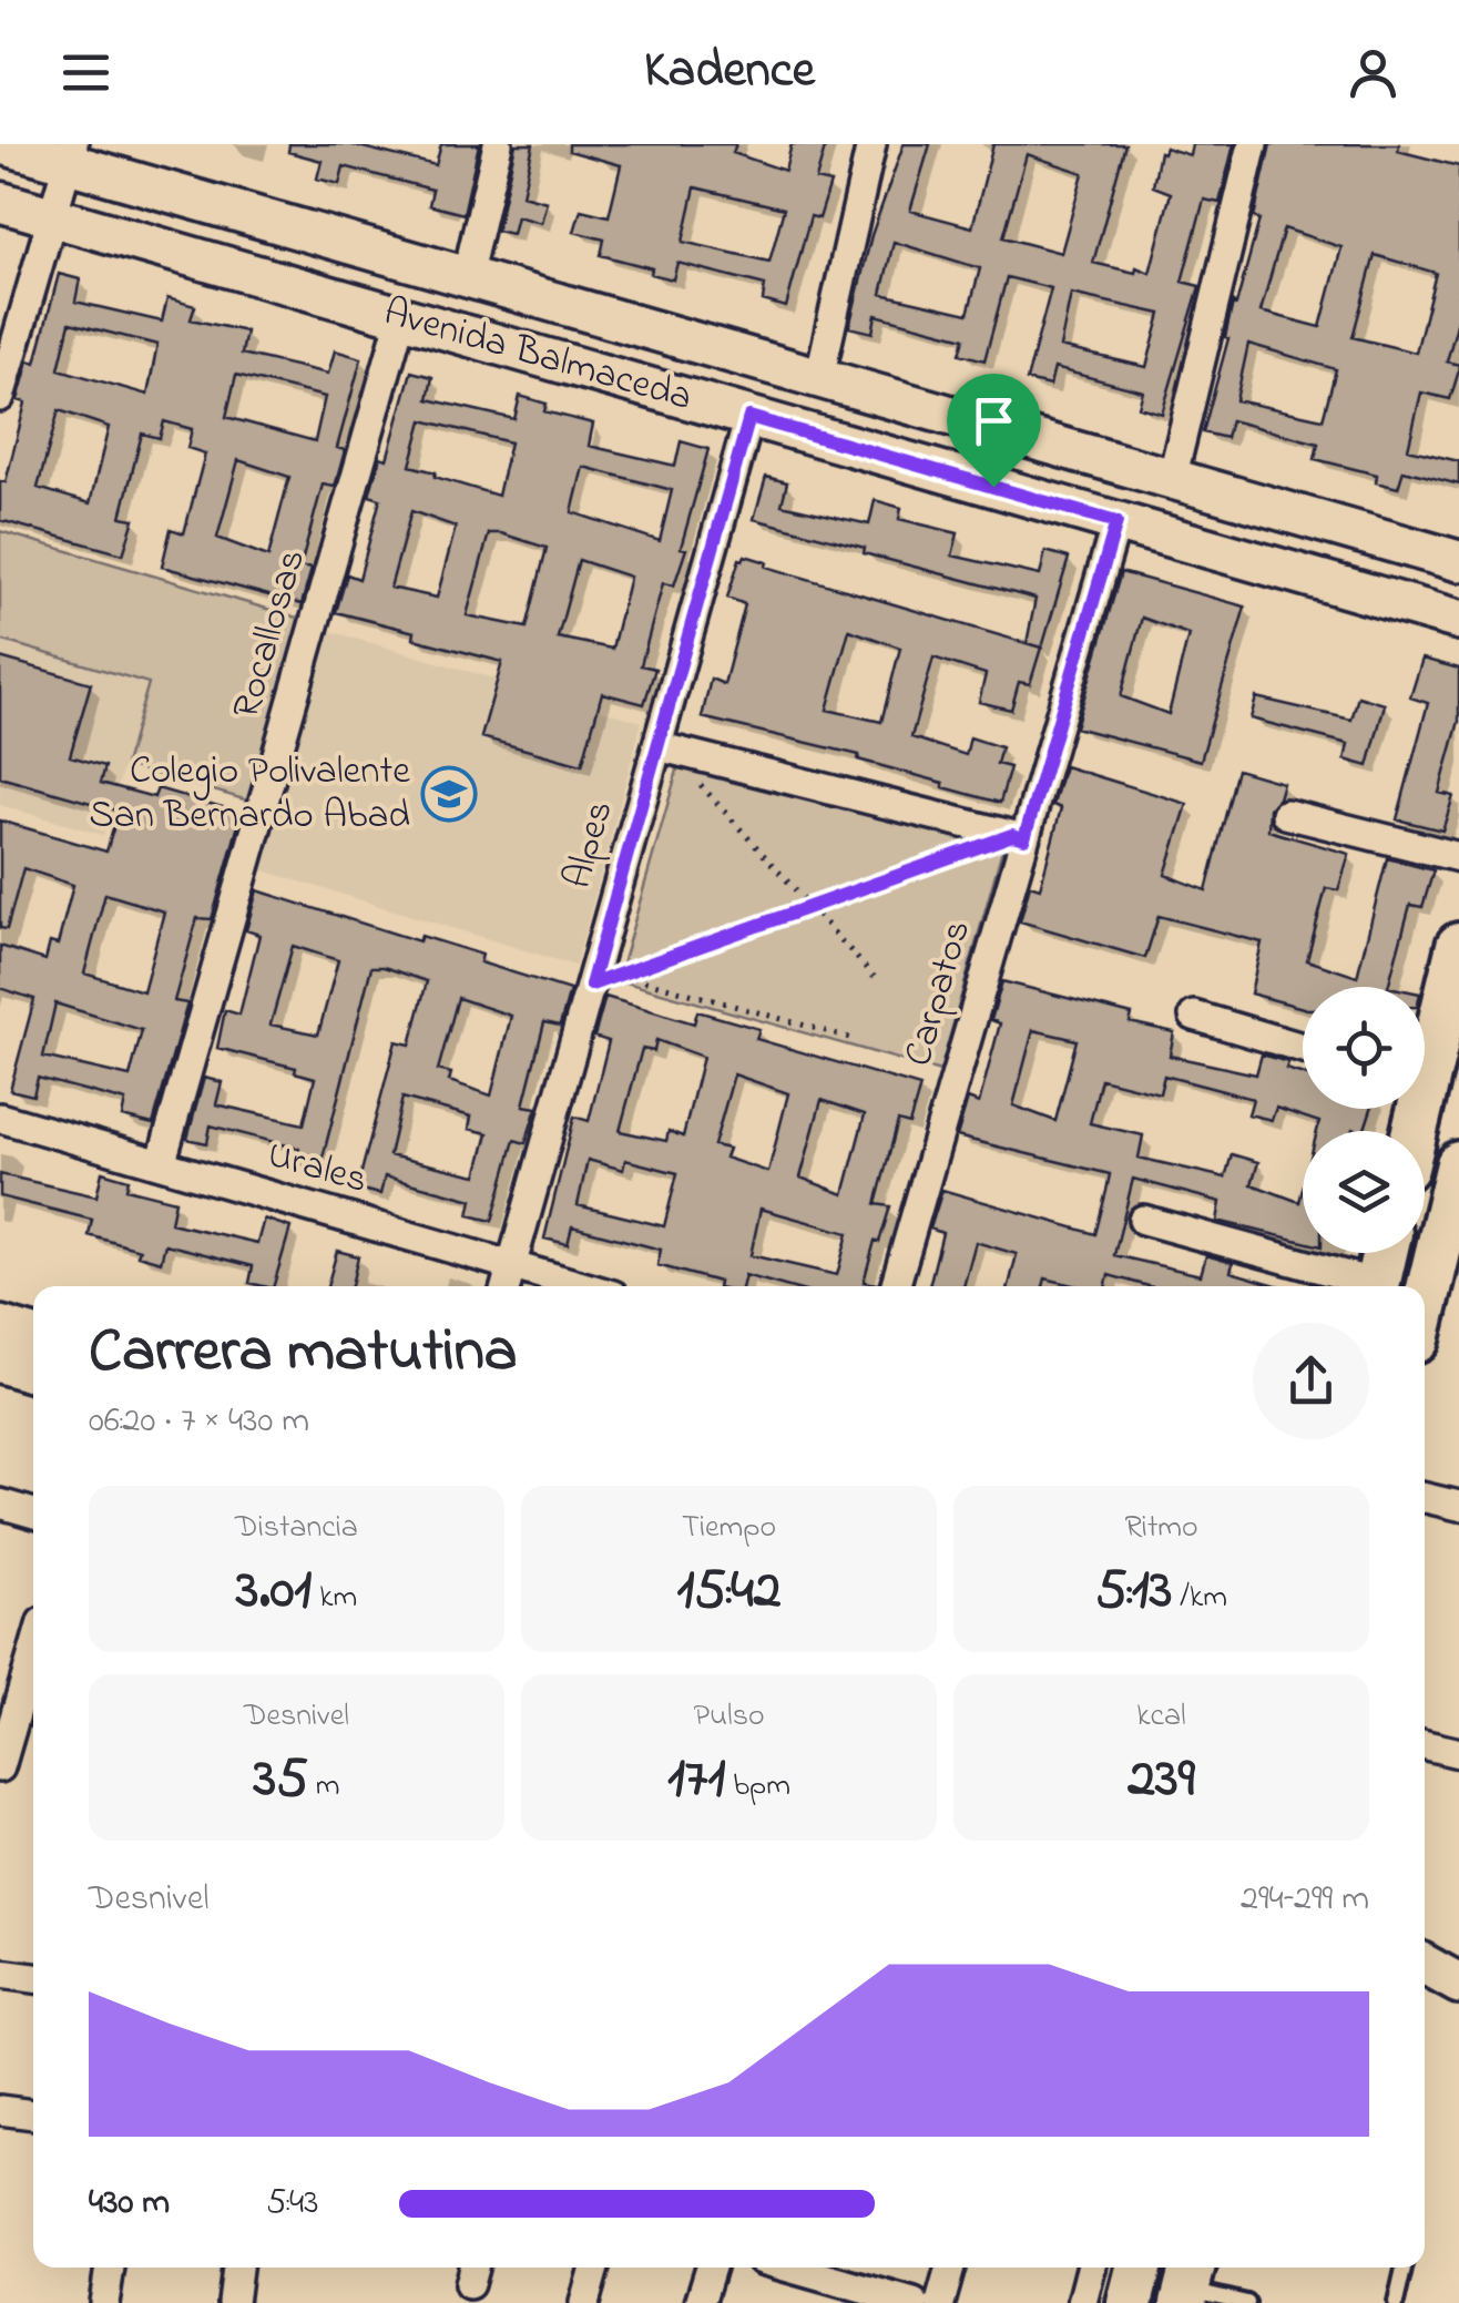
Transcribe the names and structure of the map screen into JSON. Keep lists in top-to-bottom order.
{
  "streets": {
    "street": [
      "Avenida Balmaceda",
      "Rocallosas",
      "Alpes",
      "Carpatos",
      "Urales"
    ]
  },
  "crossings": [
    ["Avenida Balmaceda", "Rocallosas"],
    ["Avenida Balmaceda", "Alpes"],
    ["Avenida Balmaceda", "Carpatos"],
    ["Rocallosas", "Urales"],
    ["Alpes", "Urales"]
  ],
  "places": {
    "school or university": ["Colegio Polivalente San Bernardo Abad"]
  },
  "page": {
    "header": "Kadence",
    "heading": ["Carrera matutina", "06:20 · 7 × 430 m"],
    "stats": [
      ["Distancia", "3.01 km"],
      ["Tiempo", "15:42"],
      ["Ritmo", "5:13 /km"],
      ["Desnivel", "35 m"],
      ["Pulso", "171 bpm"],
      ["kcal", "239"]
    ],
    "chart": ["Desnivel", "294–299 m"],
    "list": [
      {
        "name": "430 m",
        "note": "5:43"
      }
    ]
  }
}
